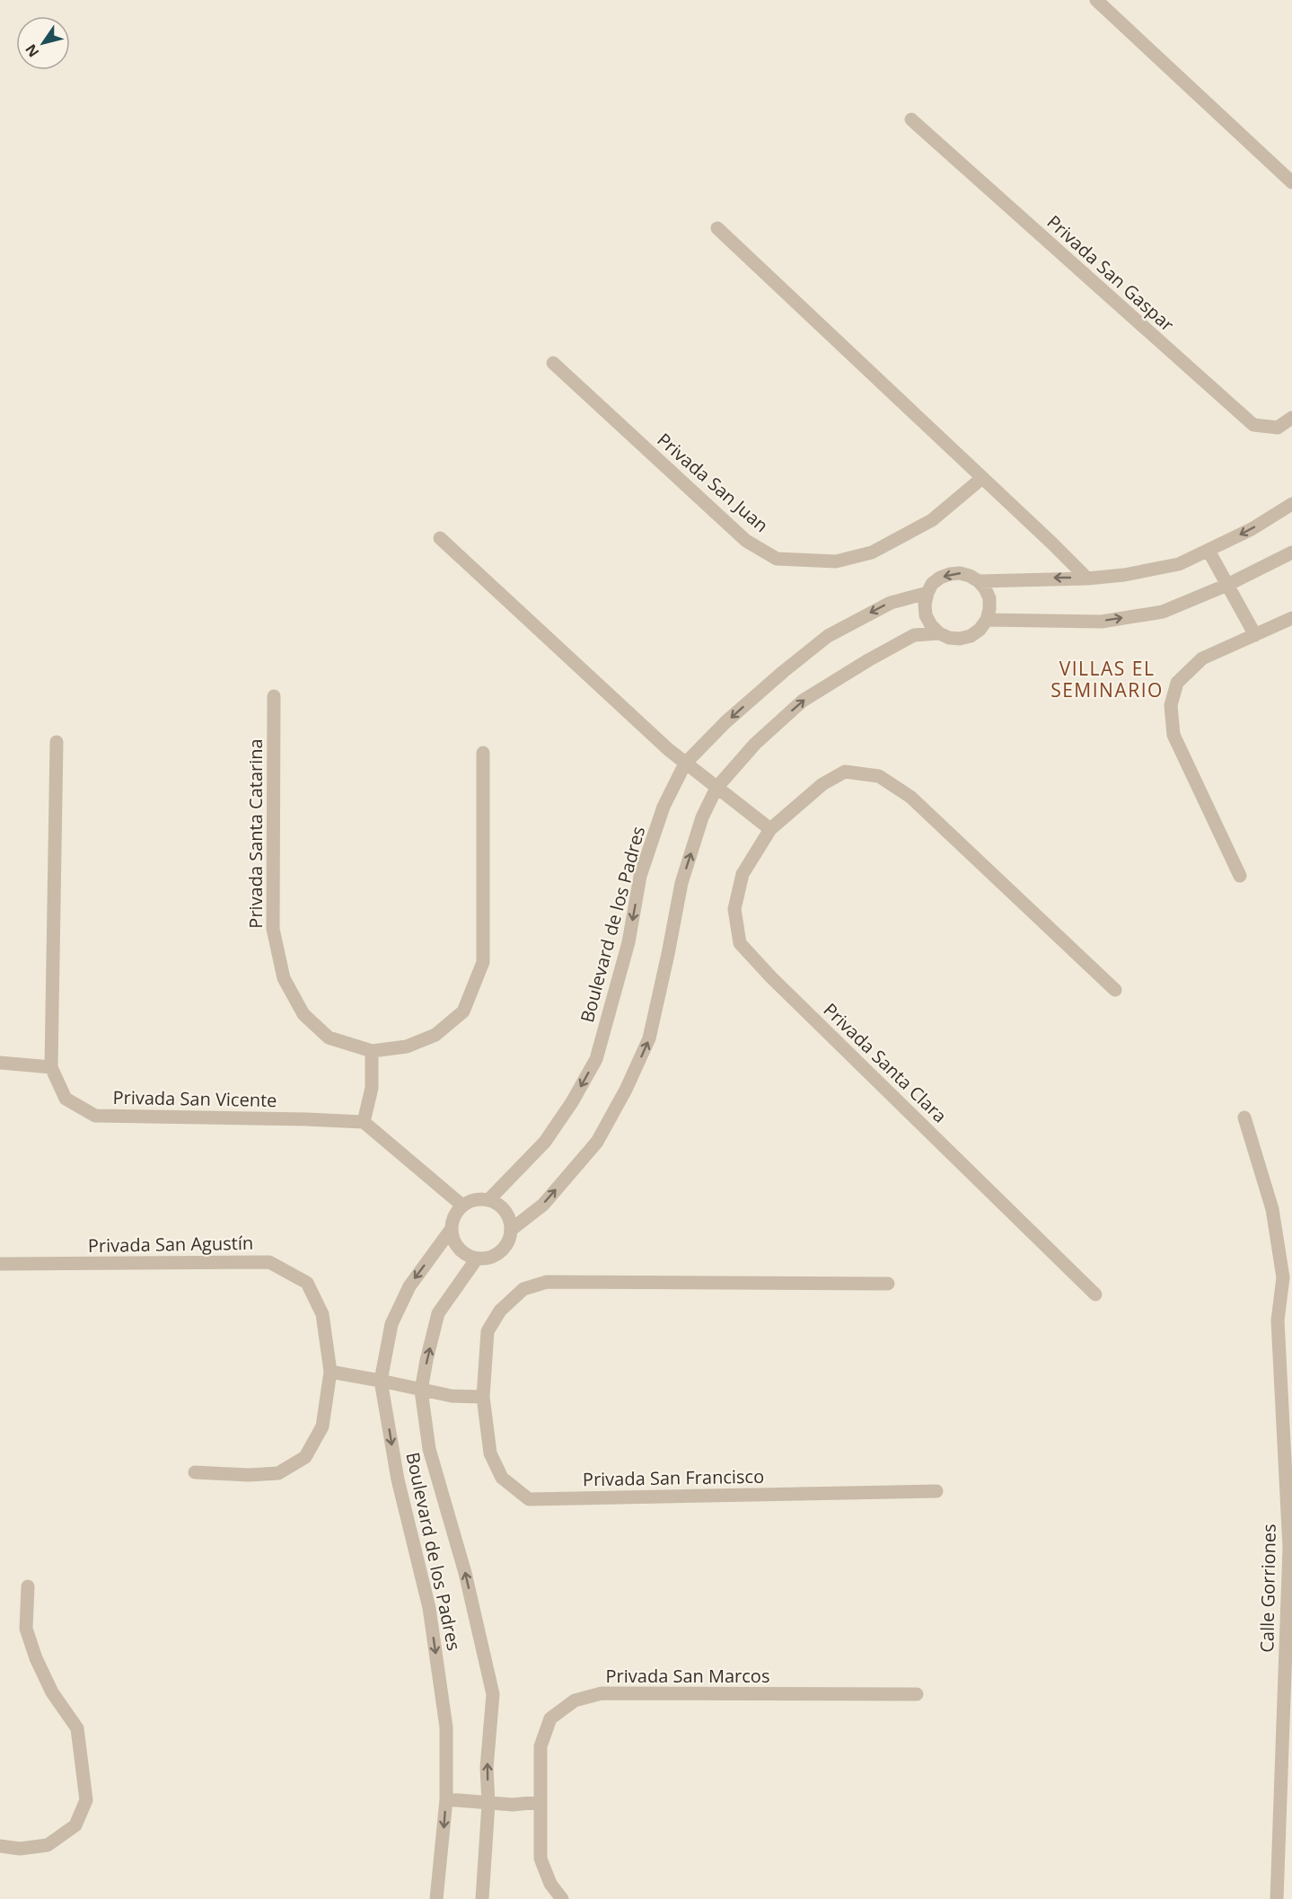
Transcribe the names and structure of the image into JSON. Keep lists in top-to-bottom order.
{
  "streets": {
    "street": [
      "Privada San Gaspar",
      "Privada San Juan",
      "Privada Santa Catarina",
      "Boulevard de los Padres",
      "Privada Santa Clara",
      "Privada San Vicente",
      "Privada San Agustín",
      "Privada San Francisco",
      "Calle Gorriones",
      "Privada San Marcos"
    ]
  },
  "districts": ["VILLAS EL SEMINARIO"],
  "north": "bottom left"
}
